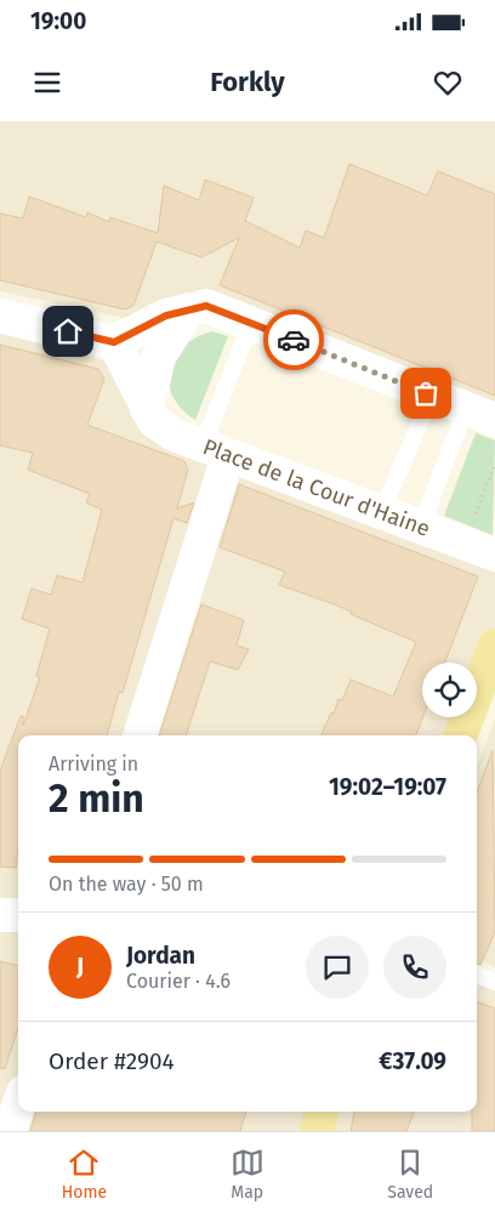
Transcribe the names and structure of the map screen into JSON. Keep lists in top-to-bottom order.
{
  "streets": {
    "street": ["Place de la Cour d'Haine"]
  },
  "page": {
    "status": "19:00",
    "header": "Forkly",
    "heading": ["2 min", "Arriving in", "19:02–19:07"],
    "panel": [
      "Jordan",
      "Courier · 4.6",
      "Order #2904",
      "€37.09"
    ],
    "bar": "On the way · 50 m",
    "round": "J",
    "tabs": ["Home", "Map", "Saved"]
  }
}
